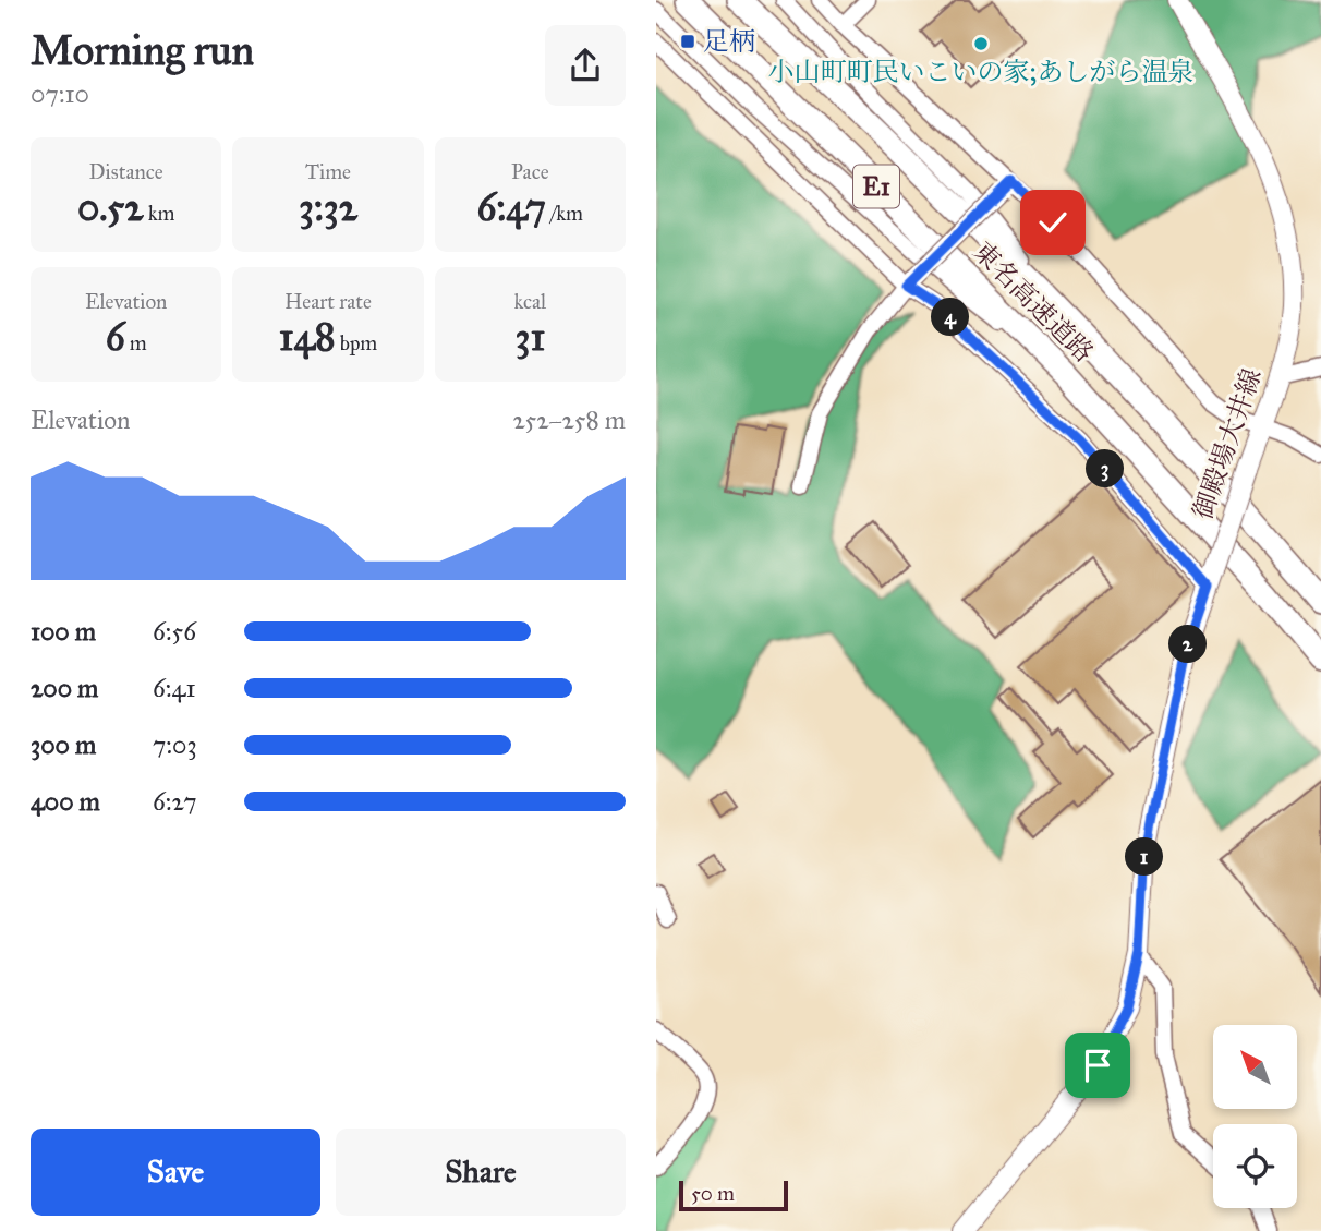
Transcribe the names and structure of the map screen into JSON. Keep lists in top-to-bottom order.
{
  "streets": {
    "highway": ["E1", "東名高速道路"],
    "main road": ["御殿場大井線"]
  },
  "places": {
    "transit": ["足柄"],
    "other": ["小山町町民いこいの家;あしがら温泉"]
  },
  "scale_bar": "50 m",
  "north": "top left",
  "page": {
    "heading": ["Morning run", "07:10"],
    "stats": [
      ["Distance", "0.52 km"],
      ["Time", "3:32"],
      ["Pace", "6:47 /km"],
      ["Elevation", "6 m"],
      ["Heart rate", "148 bpm"],
      ["kcal", "31"]
    ],
    "pins": [
      "4",
      "3",
      "2",
      "1"
    ],
    "chart": ["Elevation", "252–258 m"],
    "list": [
      {
        "name": "100 m",
        "note": "6:56"
      },
      {
        "name": "200 m",
        "note": "6:41"
      },
      {
        "name": "300 m",
        "note": "7:03"
      },
      {
        "name": "400 m",
        "note": "6:27"
      }
    ],
    "buttons": ["Save", "Share"],
    "scale": "50 m"
  }
}
